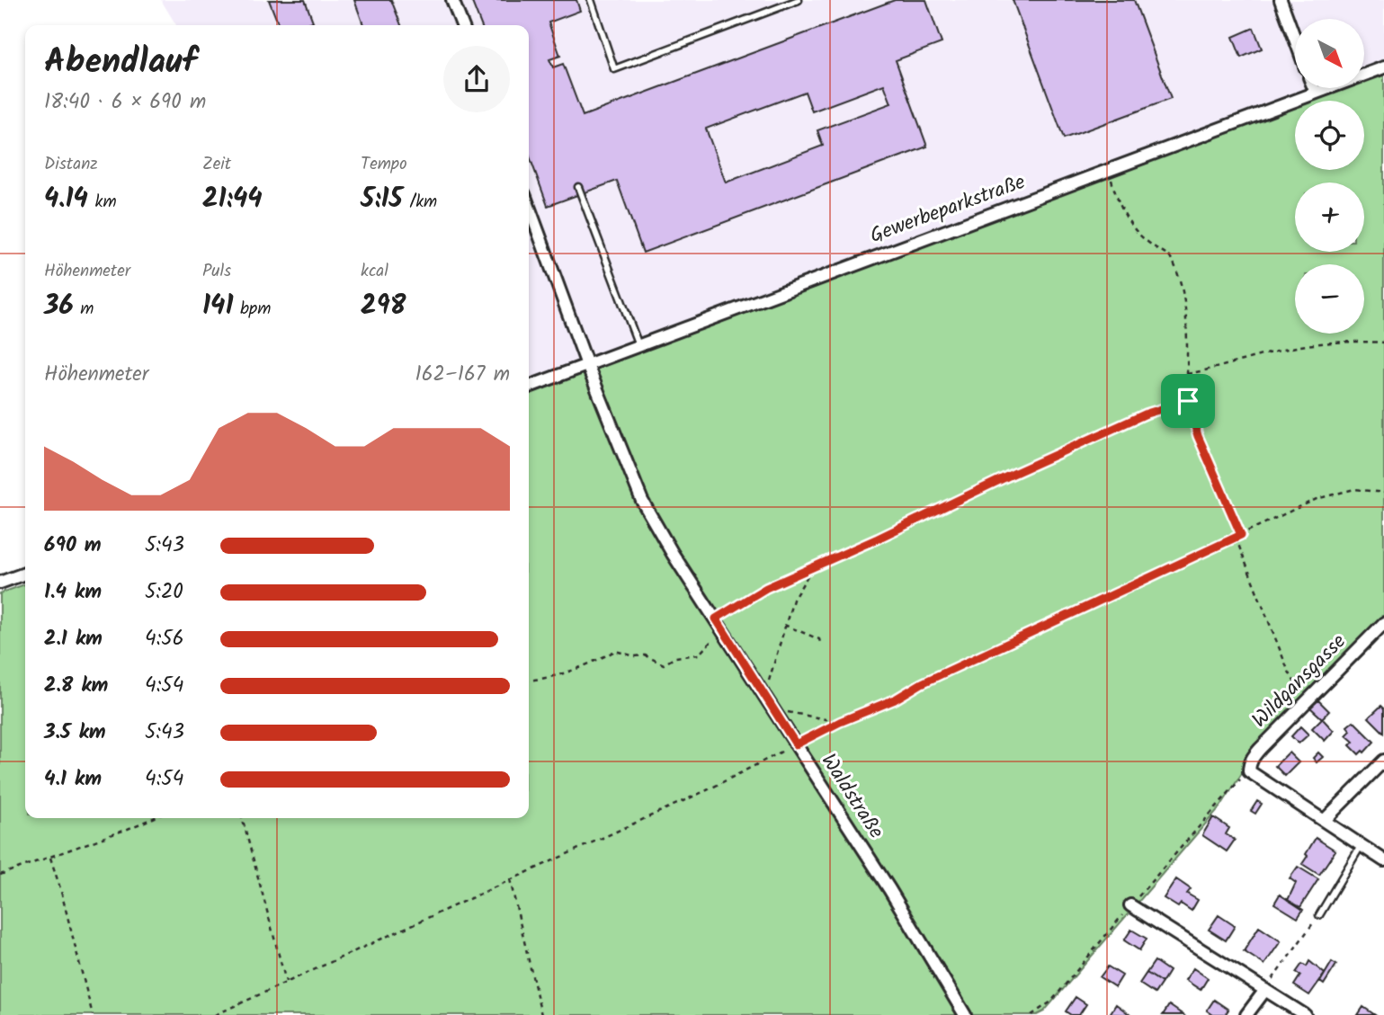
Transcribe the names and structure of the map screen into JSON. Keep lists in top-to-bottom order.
{
  "streets": {
    "street": ["Gewerbeparkstraße", "Wildgansgasse", "Waldstraße"]
  },
  "crossings": [
    ["Gewerbeparkstraße", "Waldstraße"]
  ],
  "north": "bottom right",
  "page": {
    "map_buttons": ["+", "−"],
    "heading": ["Abendlauf", "18:40 · 6 × 690 m"],
    "stats": [
      ["Distanz", "4.14 km"],
      ["Zeit", "21:44"],
      ["Tempo", "5:15 /km"],
      ["Höhenmeter", "36 m"],
      ["Puls", "141 bpm"],
      ["kcal", "298"]
    ],
    "chart": ["Höhenmeter", "162–167 m"],
    "list": [
      {
        "name": "690 m",
        "note": "5:43"
      },
      {
        "name": "1.4 km",
        "note": "5:20"
      },
      {
        "name": "2.1 km",
        "note": "4:56"
      },
      {
        "name": "2.8 km",
        "note": "4:54"
      },
      {
        "name": "3.5 km",
        "note": "5:43"
      },
      {
        "name": "4.1 km",
        "note": "4:54"
      }
    ]
  }
}
